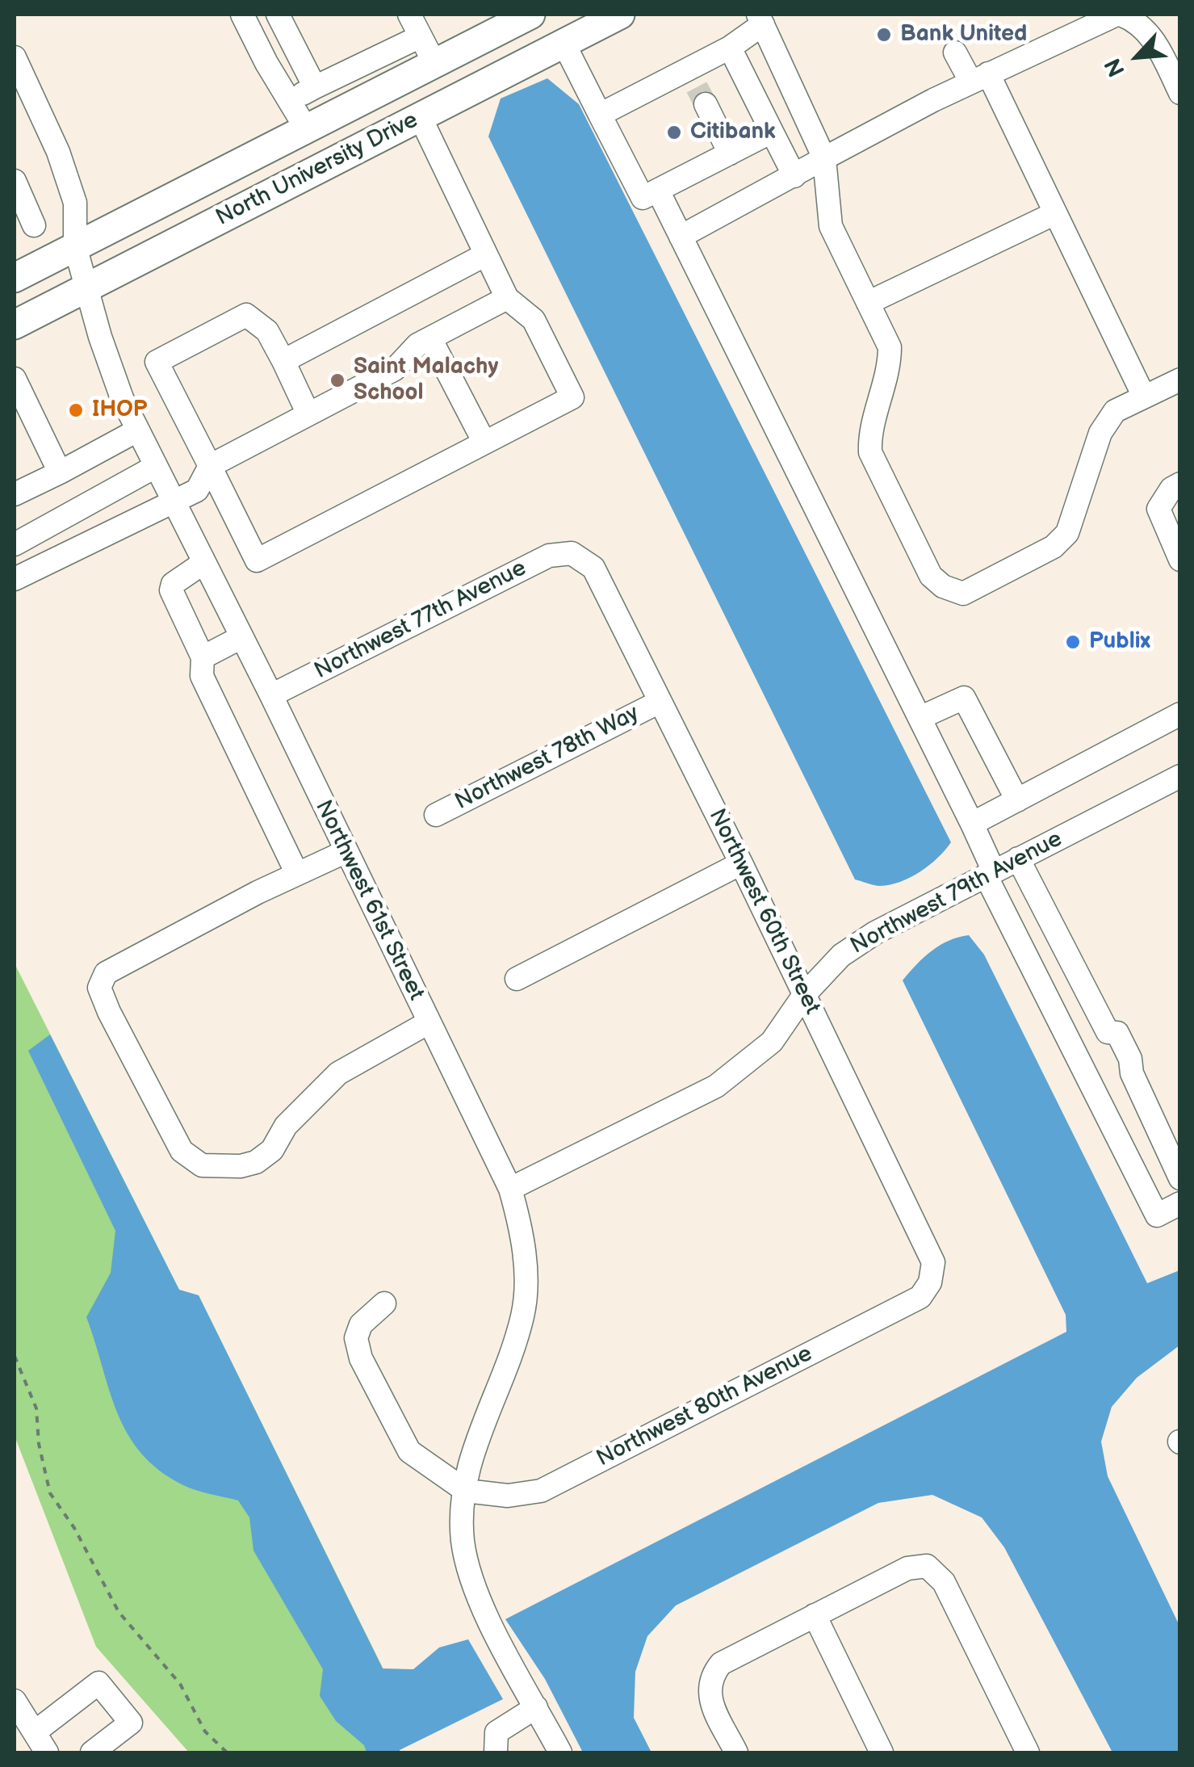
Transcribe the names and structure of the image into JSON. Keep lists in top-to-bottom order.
{
  "streets": {
    "main road": ["North University Drive"],
    "street": [
      "Northwest 77th Avenue",
      "Northwest 78th Way",
      "Northwest 79th Avenue",
      "Northwest 61st Street",
      "Northwest 60th Street",
      "Northwest 80th Avenue"
    ]
  },
  "crossings": [
    ["North University Drive", "Northwest 61st Street"],
    ["Northwest 77th Avenue", "Northwest 61st Street"],
    ["Northwest 77th Avenue", "Northwest 60th Street"],
    ["Northwest 78th Way", "Northwest 60th Street"],
    ["Northwest 79th Avenue", "Northwest 61st Street"],
    ["Northwest 79th Avenue", "Northwest 60th Street"],
    ["Northwest 61st Street", "Northwest 80th Avenue"],
    ["Northwest 60th Street", "Northwest 80th Avenue"]
  ],
  "places": [
    "Bank United",
    "Citibank",
    "Saint Malachy School",
    "IHOP",
    "Publix"
  ],
  "north": "bottom left"
}
